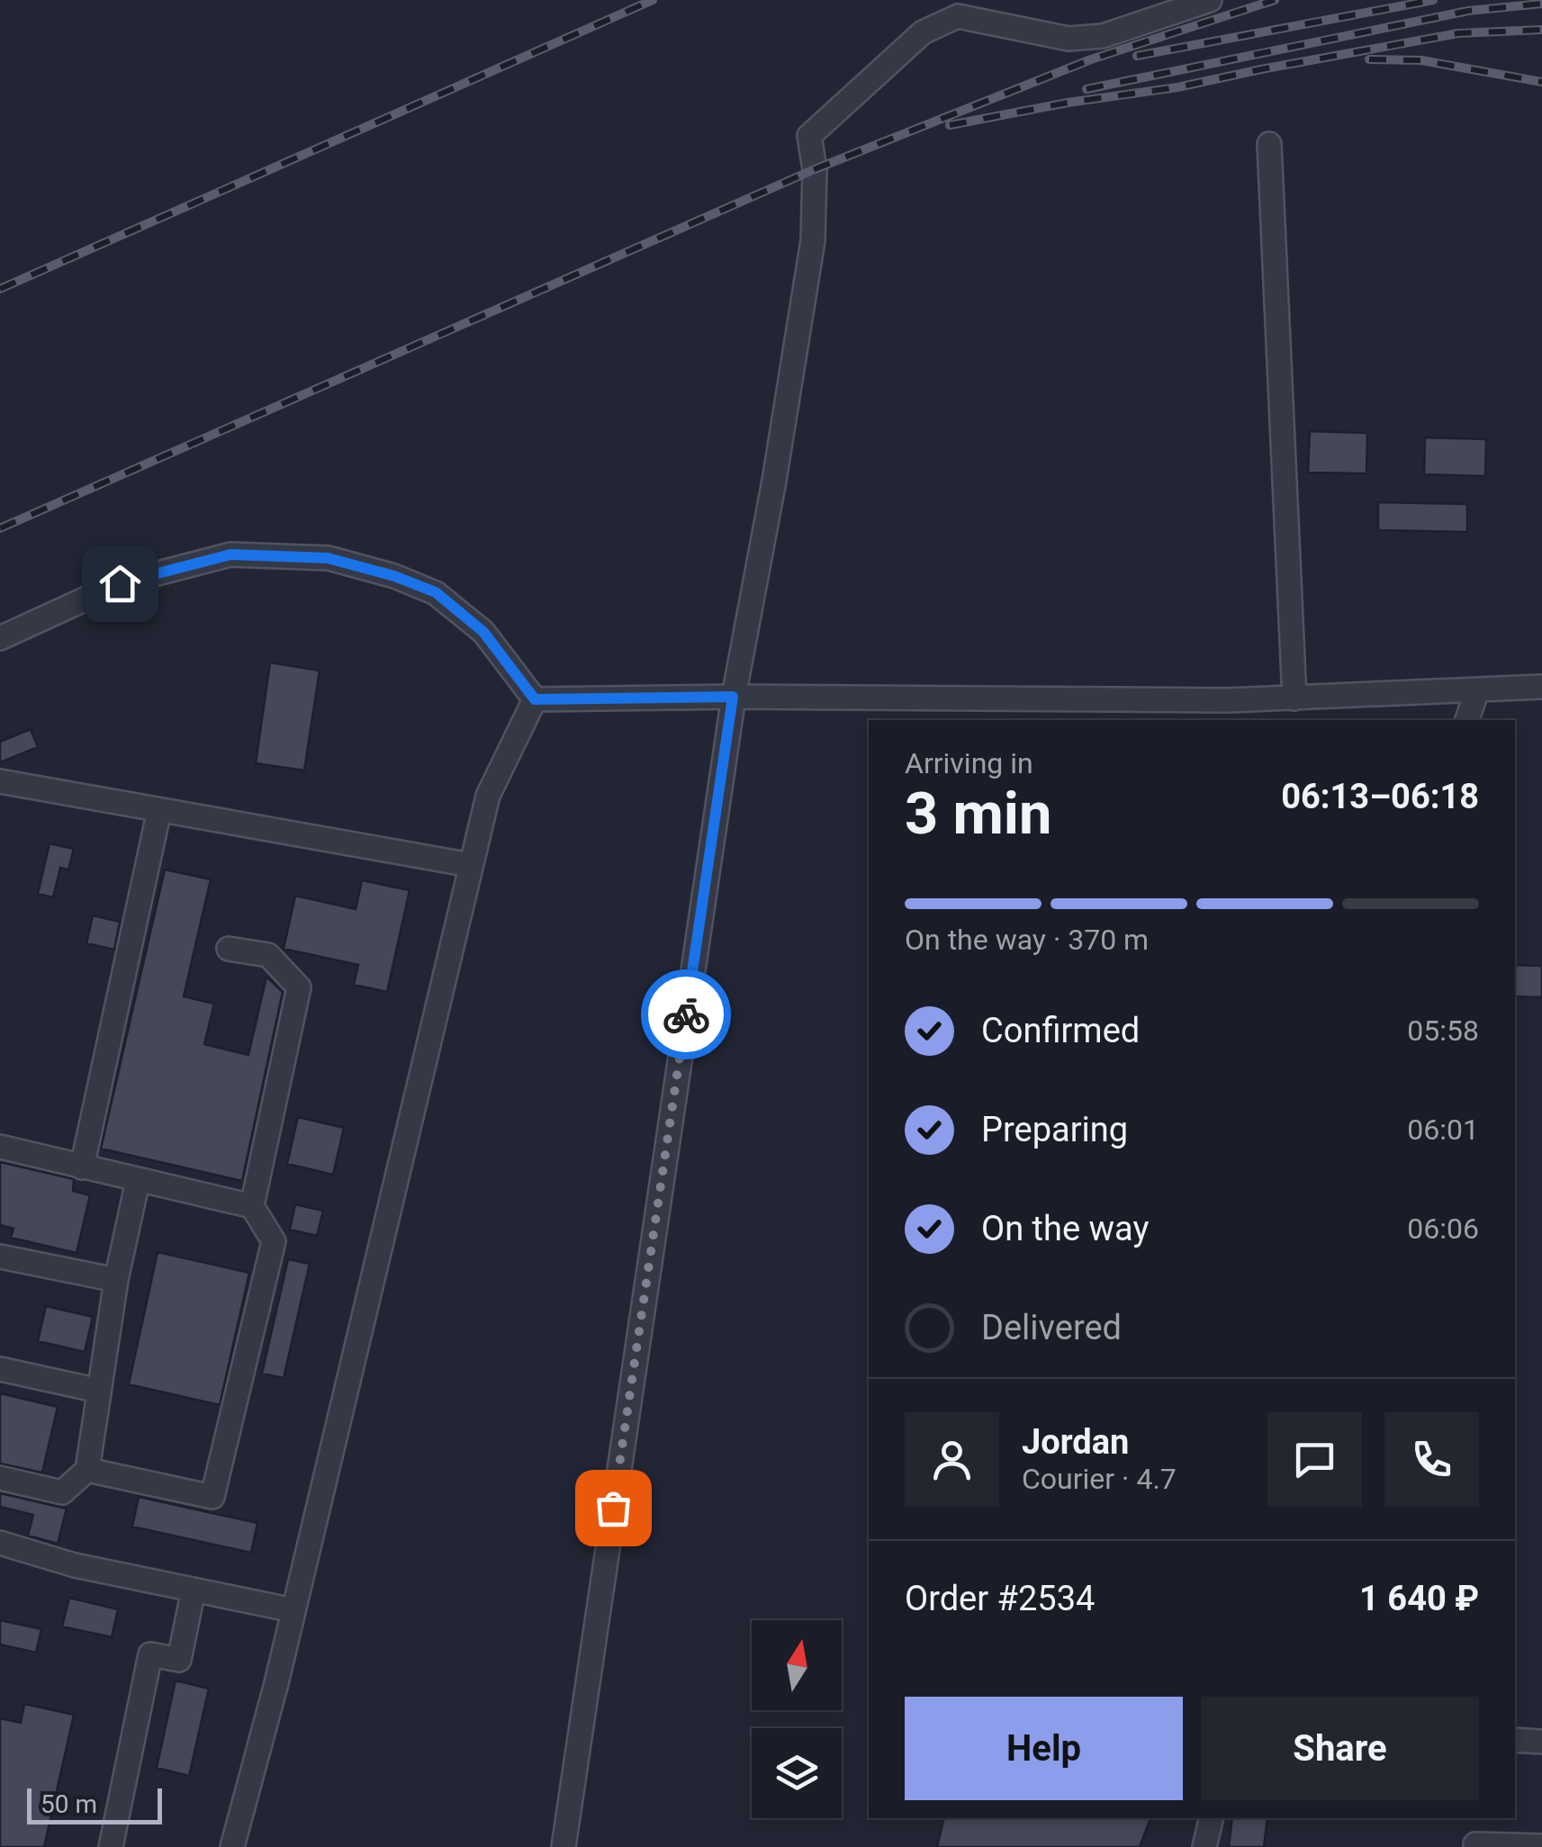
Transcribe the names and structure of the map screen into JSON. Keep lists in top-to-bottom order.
{
  "scale_bar": "50 m",
  "north": "top",
  "page": {
    "heading": ["3 min", "Arriving in", "06:13–06:18"],
    "panel": [
      "Jordan",
      "Courier · 4.7",
      "Order #2534",
      "1 640 ₽"
    ],
    "bar": "On the way · 370 m",
    "list": [
      ["Confirmed", "05:58"],
      ["Preparing", "06:01"],
      ["On the way", "06:06"],
      "Delivered"
    ],
    "buttons": ["Help", "Share"],
    "scale": "50 m"
  }
}
